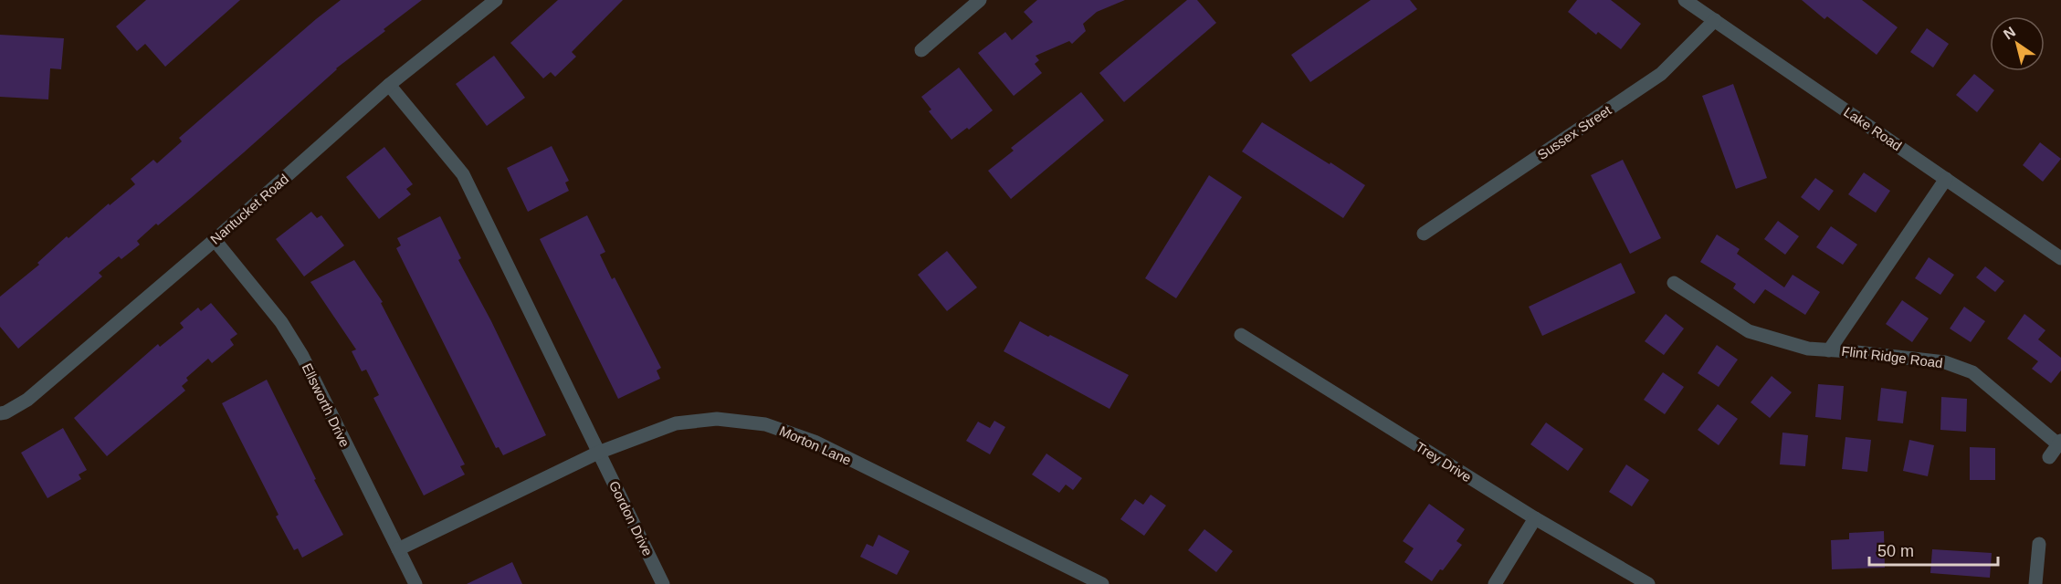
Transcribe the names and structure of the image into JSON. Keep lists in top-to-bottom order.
{
  "streets": {
    "street": [
      "Lake Road",
      "Sussex Street",
      "Nantucket Road",
      "Flint Ridge Road",
      "Ellsworth Drive",
      "Morton Lane",
      "Trey Drive",
      "Gordon Drive"
    ]
  },
  "crossings": [
    ["Lake Road", "Sussex Street"],
    ["Lake Road", "Flint Ridge Road"],
    ["Nantucket Road", "Ellsworth Drive"],
    ["Nantucket Road", "Gordon Drive"],
    ["Ellsworth Drive", "Morton Lane"],
    ["Morton Lane", "Gordon Drive"]
  ],
  "scale_bar": "50 m",
  "north": "top left"
}
